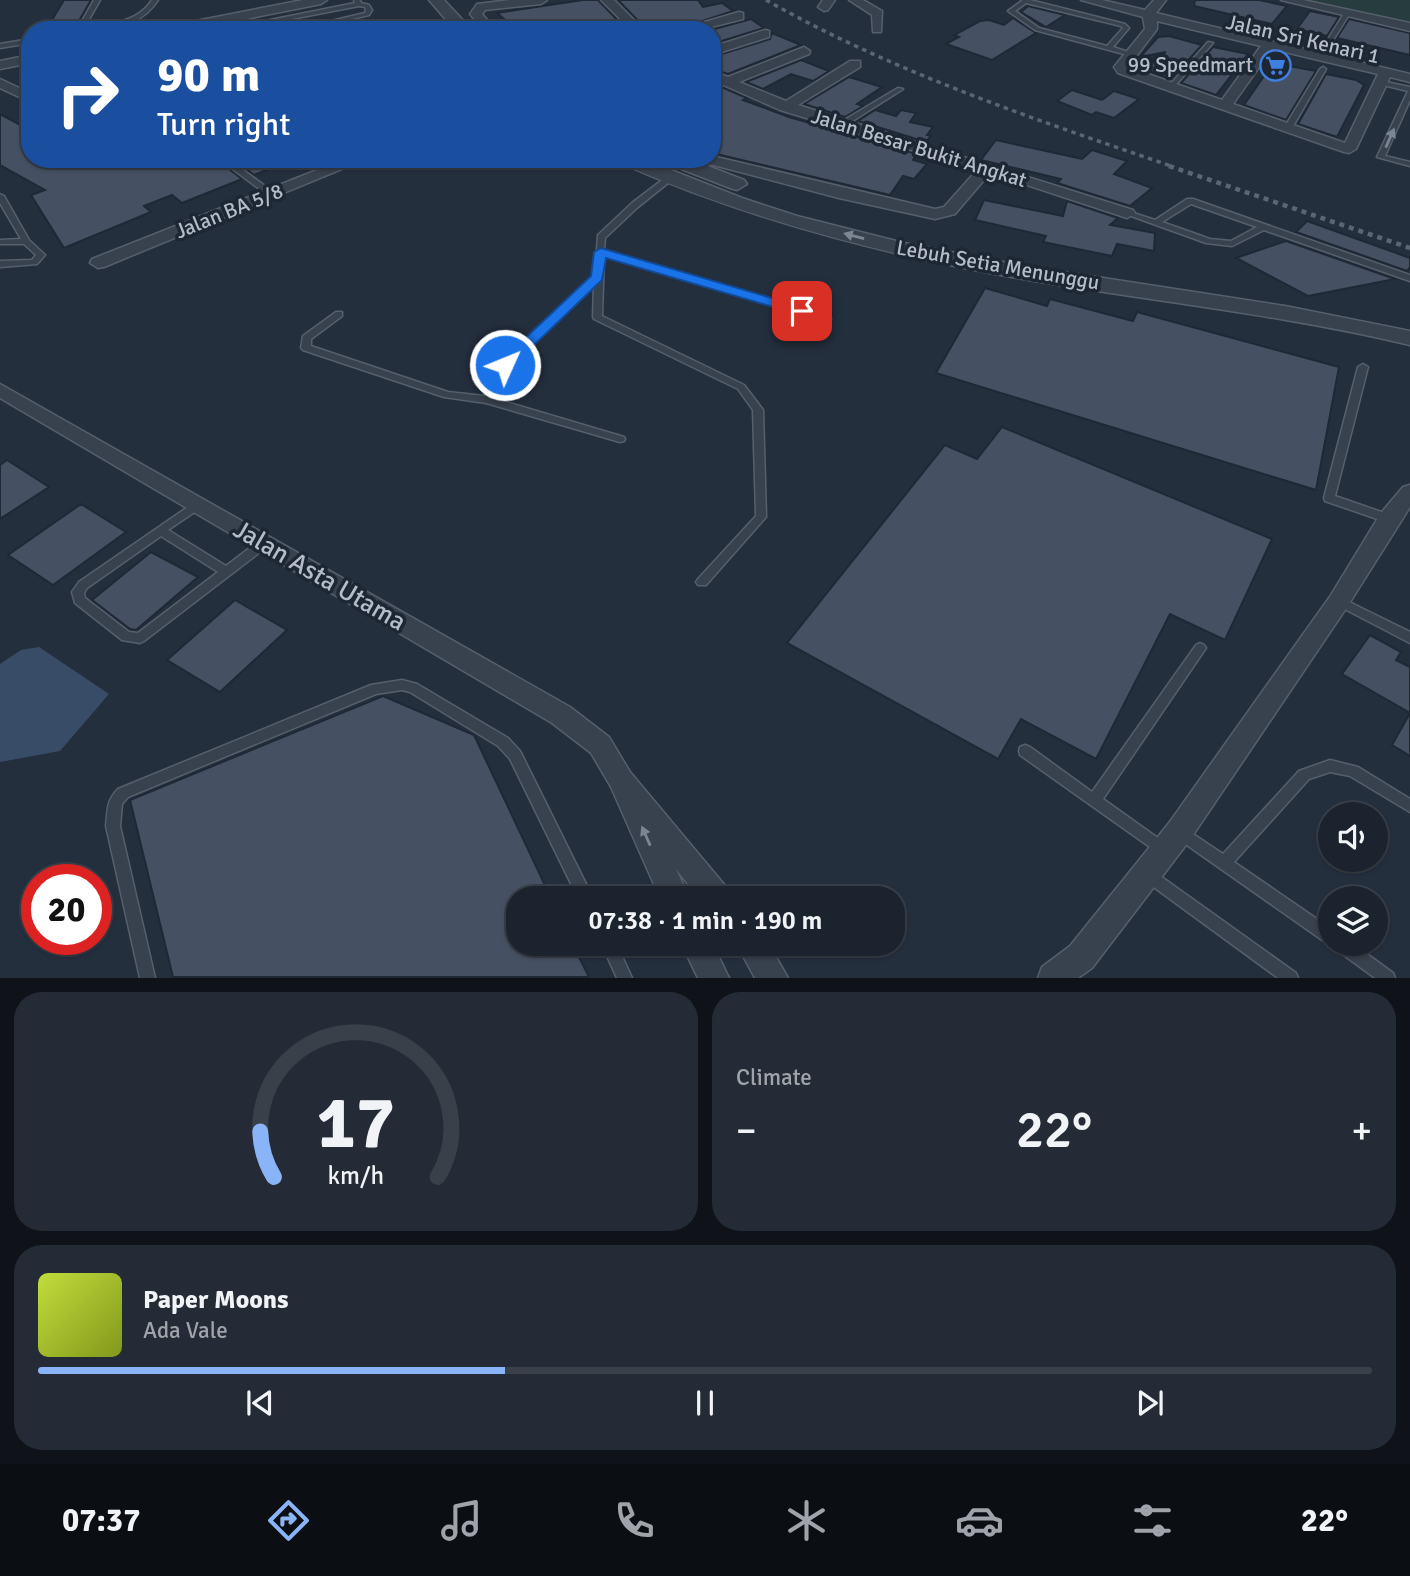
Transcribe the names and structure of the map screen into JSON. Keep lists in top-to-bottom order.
{
  "streets": {
    "street": [
      "Jalan Sri Kenari 1",
      "Jalan Besar Bukit Angkat",
      "Jalan BA 5/8",
      "Lebuh Setia Menunggu",
      "Jalan Asta Utama"
    ]
  },
  "places": {
    "supermarket": ["99 Speedmart"]
  },
  "page": {
    "turn": ["90 m", "Turn right"],
    "limit": "20",
    "trip": "07:38 · 1 min · 190 m",
    "tile": "Climate",
    "heat": ["−", "22°", "+"],
    "song": ["Paper Moons", "Ada Vale"],
    "tabs": ["07:37", "22°"],
    "gauge": ["17", "km/h"]
  }
}
